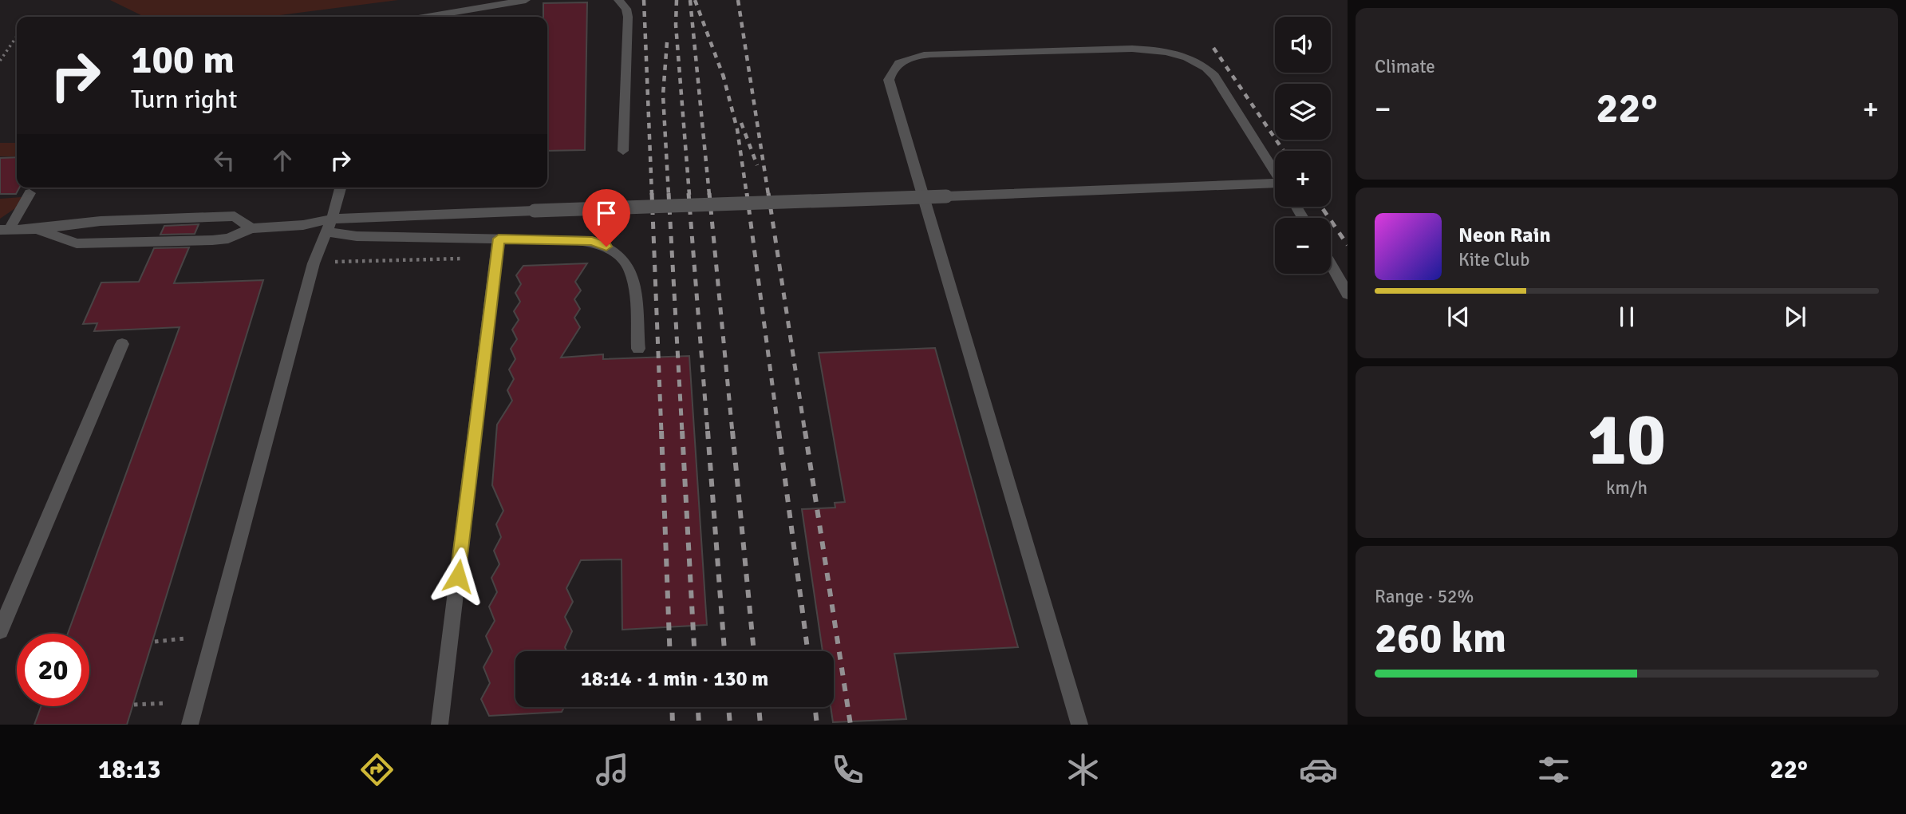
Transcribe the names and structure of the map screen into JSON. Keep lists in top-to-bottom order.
{
  "page": {
    "tile": [
      "Climate",
      ["10", "km/h"],
      ["Range · 52%", "260 km"]
    ],
    "map_buttons": ["+", "−"],
    "turn": ["100 m", "Turn right"],
    "heat": ["−", "22°", "+"],
    "song": ["Neon Rain", "Kite Club"],
    "limit": "20",
    "trip": "18:14 · 1 min · 130 m",
    "tabs": ["18:13", "22°"]
  }
}
